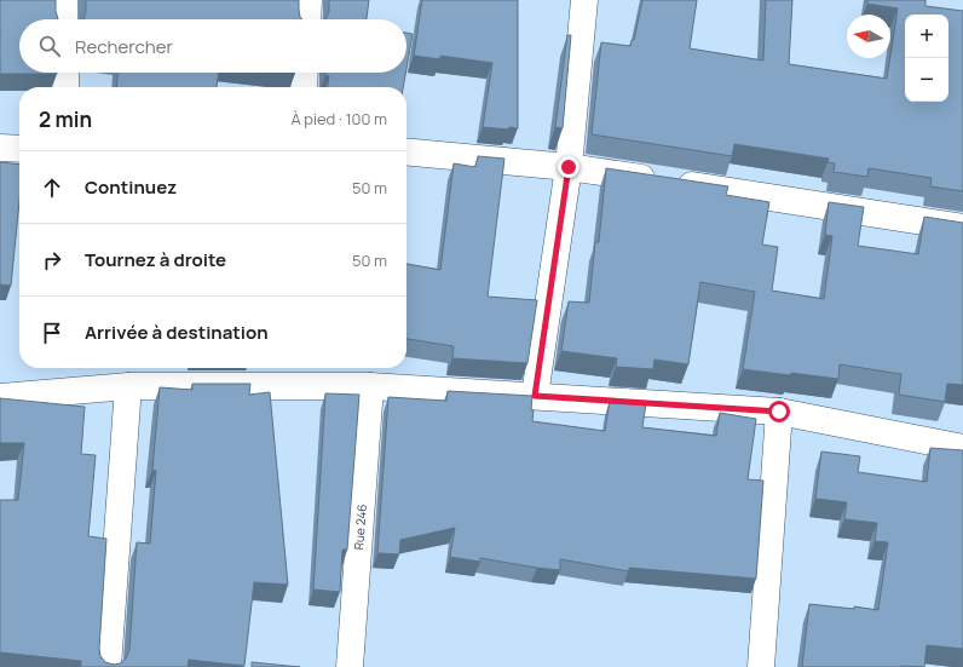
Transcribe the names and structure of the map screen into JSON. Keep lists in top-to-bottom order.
{
  "streets": {
    "street": ["Rue 246"]
  },
  "north": "left",
  "page": {
    "map_buttons": ["+", "−"],
    "search": "Rechercher",
    "heading": ["2 min", "À pied · 100 m"],
    "list": [
      ["Continuez", "50 m"],
      ["Tournez à droite", "50 m"],
      "Arrivée à destination"
    ]
  }
}
